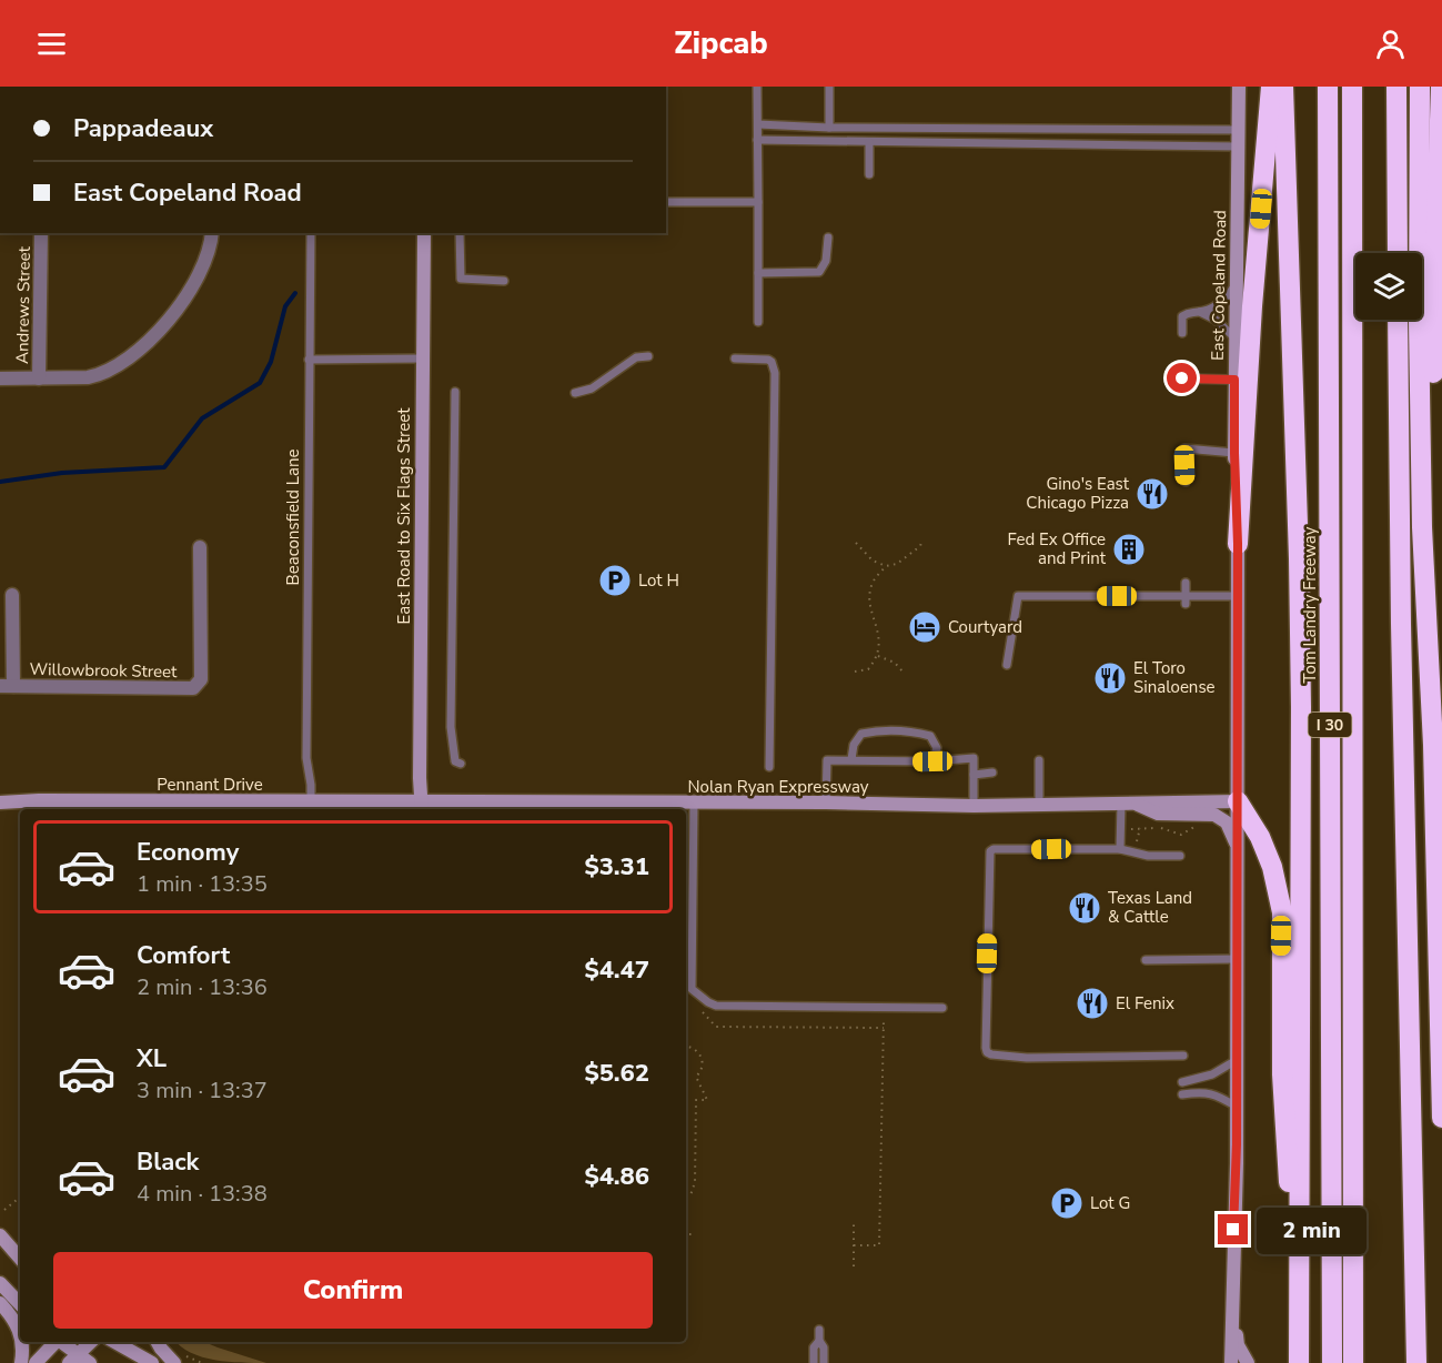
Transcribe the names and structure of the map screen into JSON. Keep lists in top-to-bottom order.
{
  "streets": {
    "highway": ["Tom Landry Freeway", "I 30"],
    "street": [
      "East Copeland Road",
      "Andrews Street",
      "East Road to Six Flags Street",
      "Willowbrook Street",
      "Pennant Drive",
      "Nolan Ryan Expressway"
    ],
    "lane": ["Beaconsfield Lane"]
  },
  "crossings": [
    ["East Copeland Road", "Nolan Ryan Expressway"],
    ["East Road to Six Flags Street", "Pennant Drive"],
    ["East Road to Six Flags Street", "Nolan Ryan Expressway"],
    ["Beaconsfield Lane", "Pennant Drive"],
    ["Pennant Drive", "Nolan Ryan Expressway"]
  ],
  "places": {
    "restaurant": [
      "Gino's East Chicago Pizza",
      "El Toro Sinaloense",
      "Texas Land & Cattle",
      "El Fenix"
    ],
    "building": ["Fed Ex Office and Print"],
    "parking": ["Lot H", "Lot G"],
    "hotel": ["Courtyard"]
  },
  "page": {
    "header": "Zipcab",
    "banner": ["Pappadeaux", "East Copeland Road"],
    "list": [
      {
        "name": "Economy",
        "note": "1 min · 13:35",
        "value": "$3.31"
      },
      {
        "name": "Comfort",
        "note": "2 min · 13:36",
        "value": "$4.47"
      },
      {
        "name": "XL",
        "note": "3 min · 13:37",
        "value": "$5.62"
      },
      {
        "name": "Black",
        "note": "4 min · 13:38",
        "value": "$4.86"
      }
    ],
    "bubble": "2 min",
    "buttons": "Confirm"
  }
}
